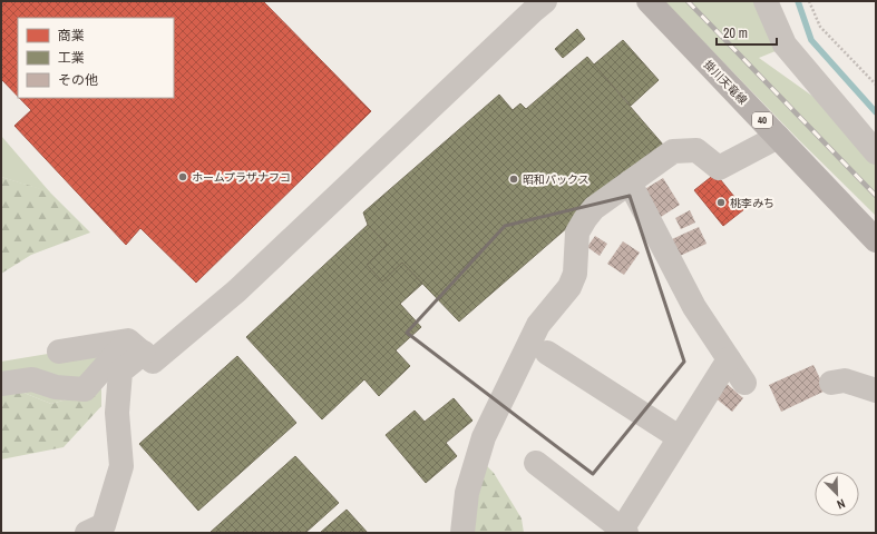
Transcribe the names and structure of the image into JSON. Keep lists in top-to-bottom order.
{
  "streets": {
    "main road": ["掛川天竜線", "40"]
  },
  "places": ["ホームプラザナフコ", "昭和パックス", "桃李みち"],
  "legend": ["商業", "工業", "その他"],
  "scale_bar": "20 m",
  "north": "bottom right"
}
